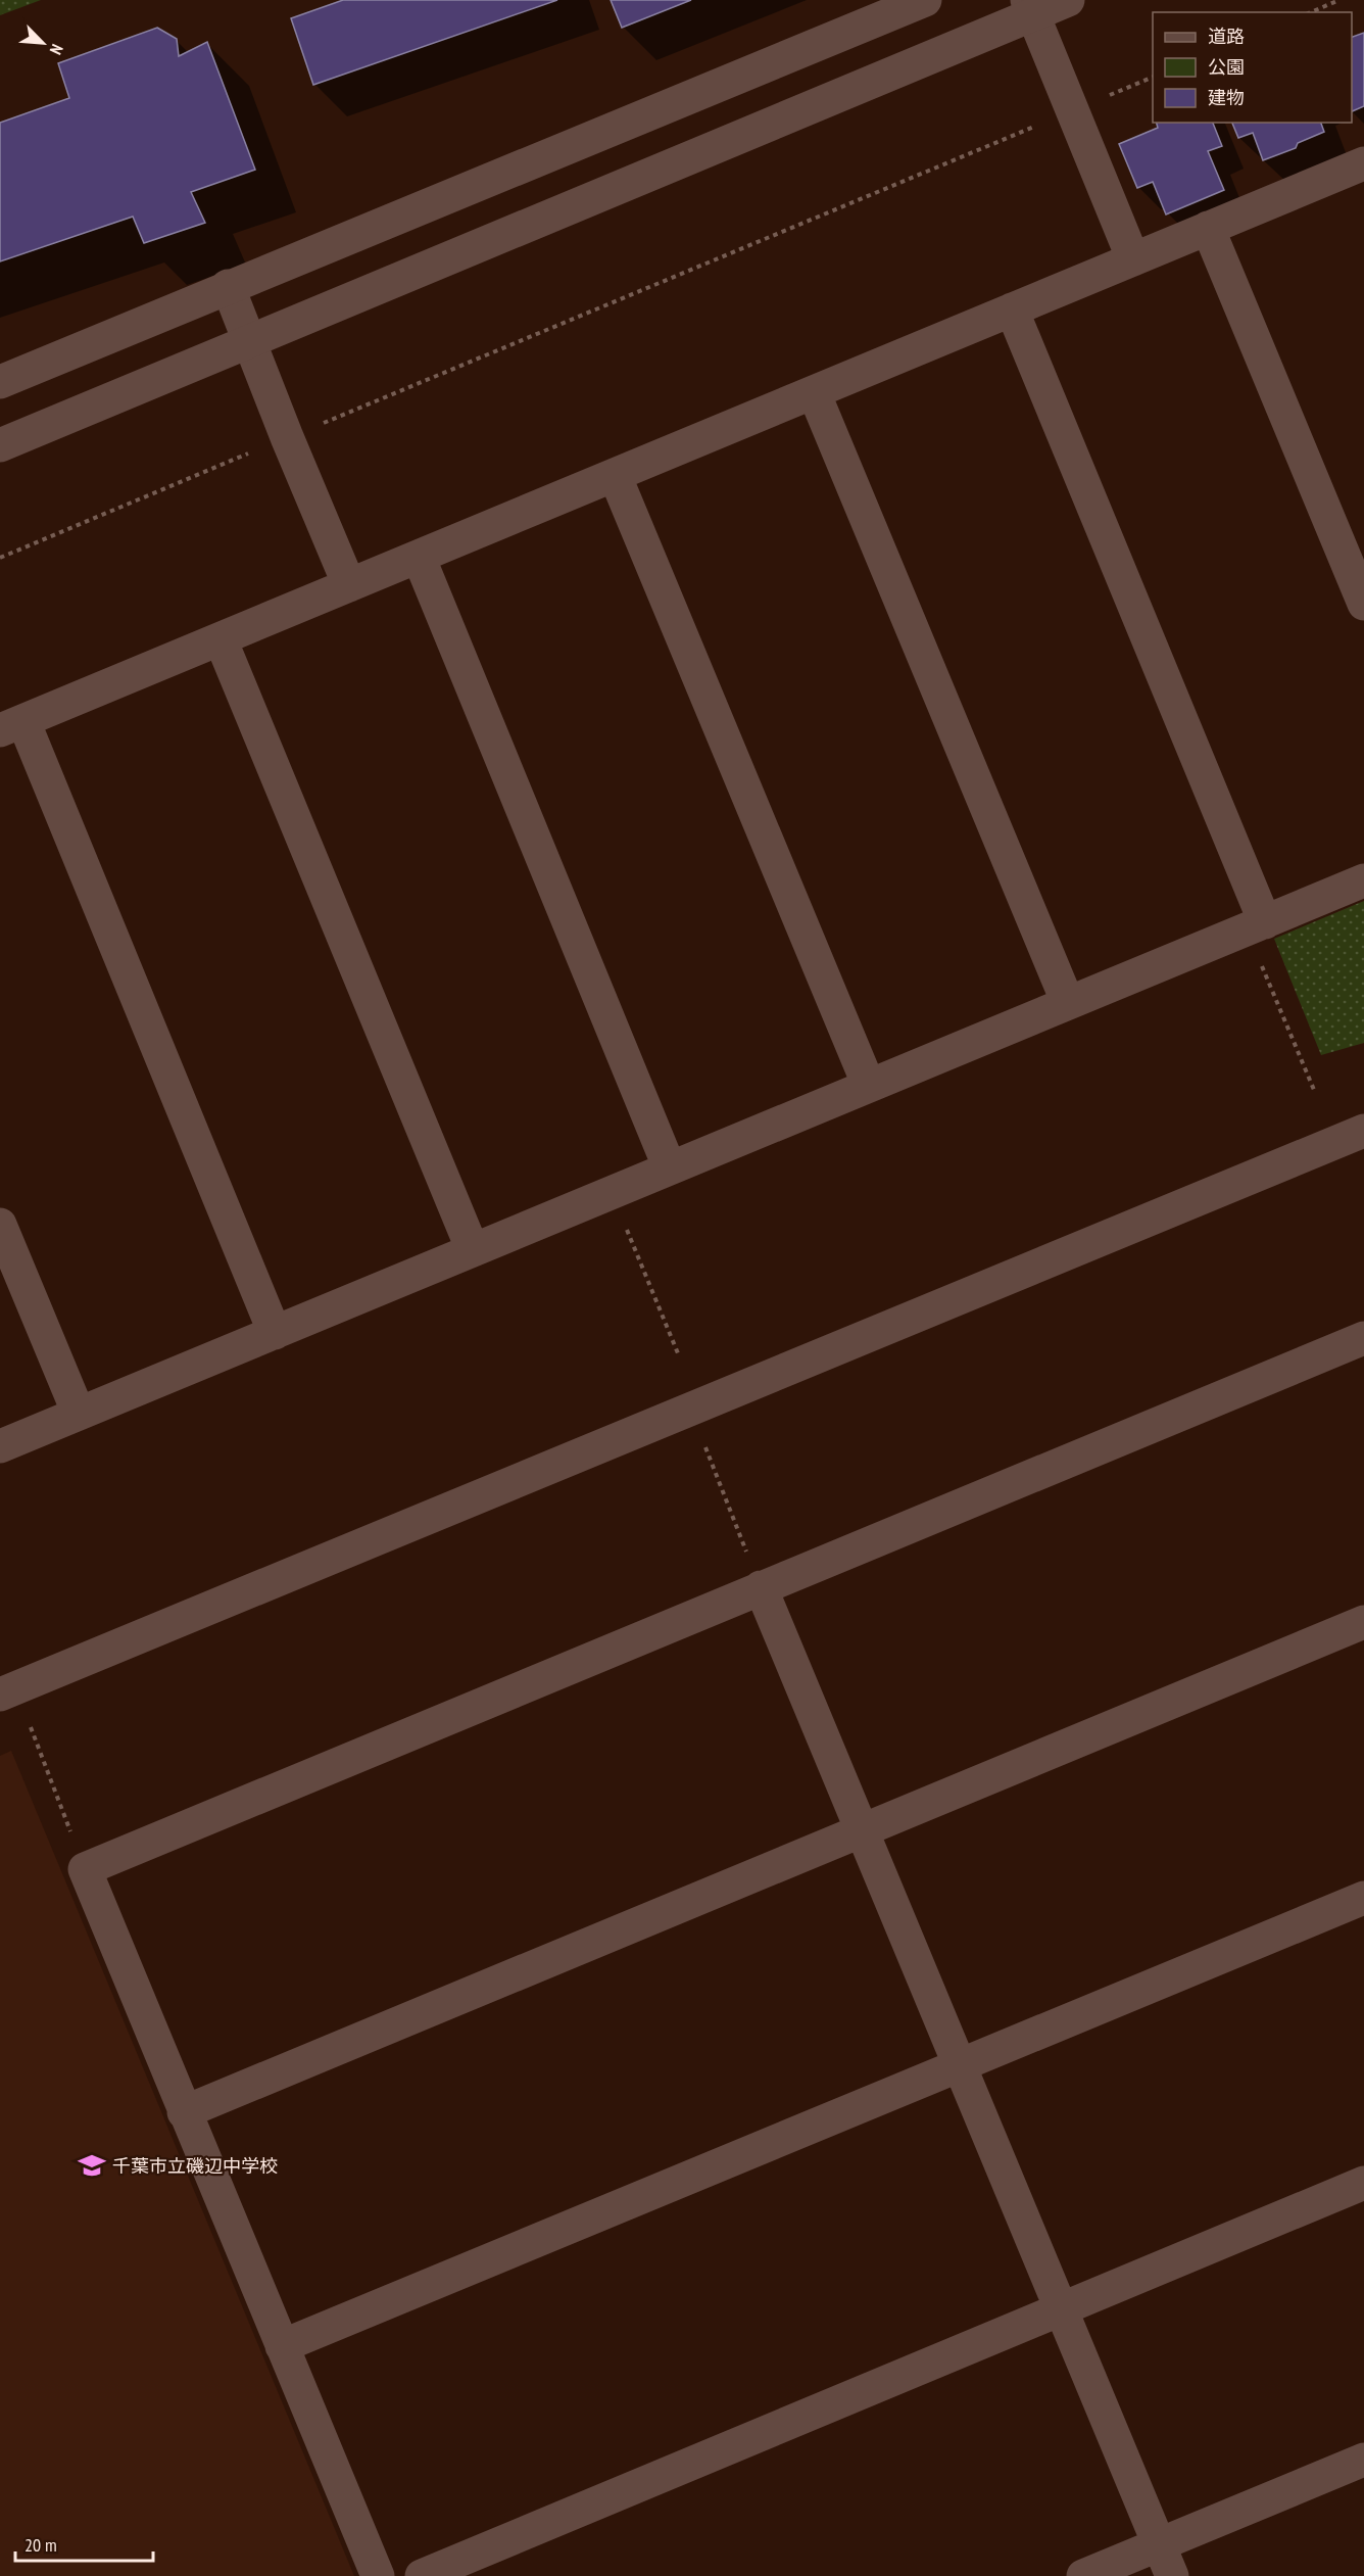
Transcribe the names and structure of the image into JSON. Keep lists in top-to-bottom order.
{
  "places": {
    "school or university": ["千葉市立磯辺中学校"]
  },
  "legend": ["道路", "公園", "建物"],
  "scale_bar": "20 m",
  "north": "bottom right"
}
